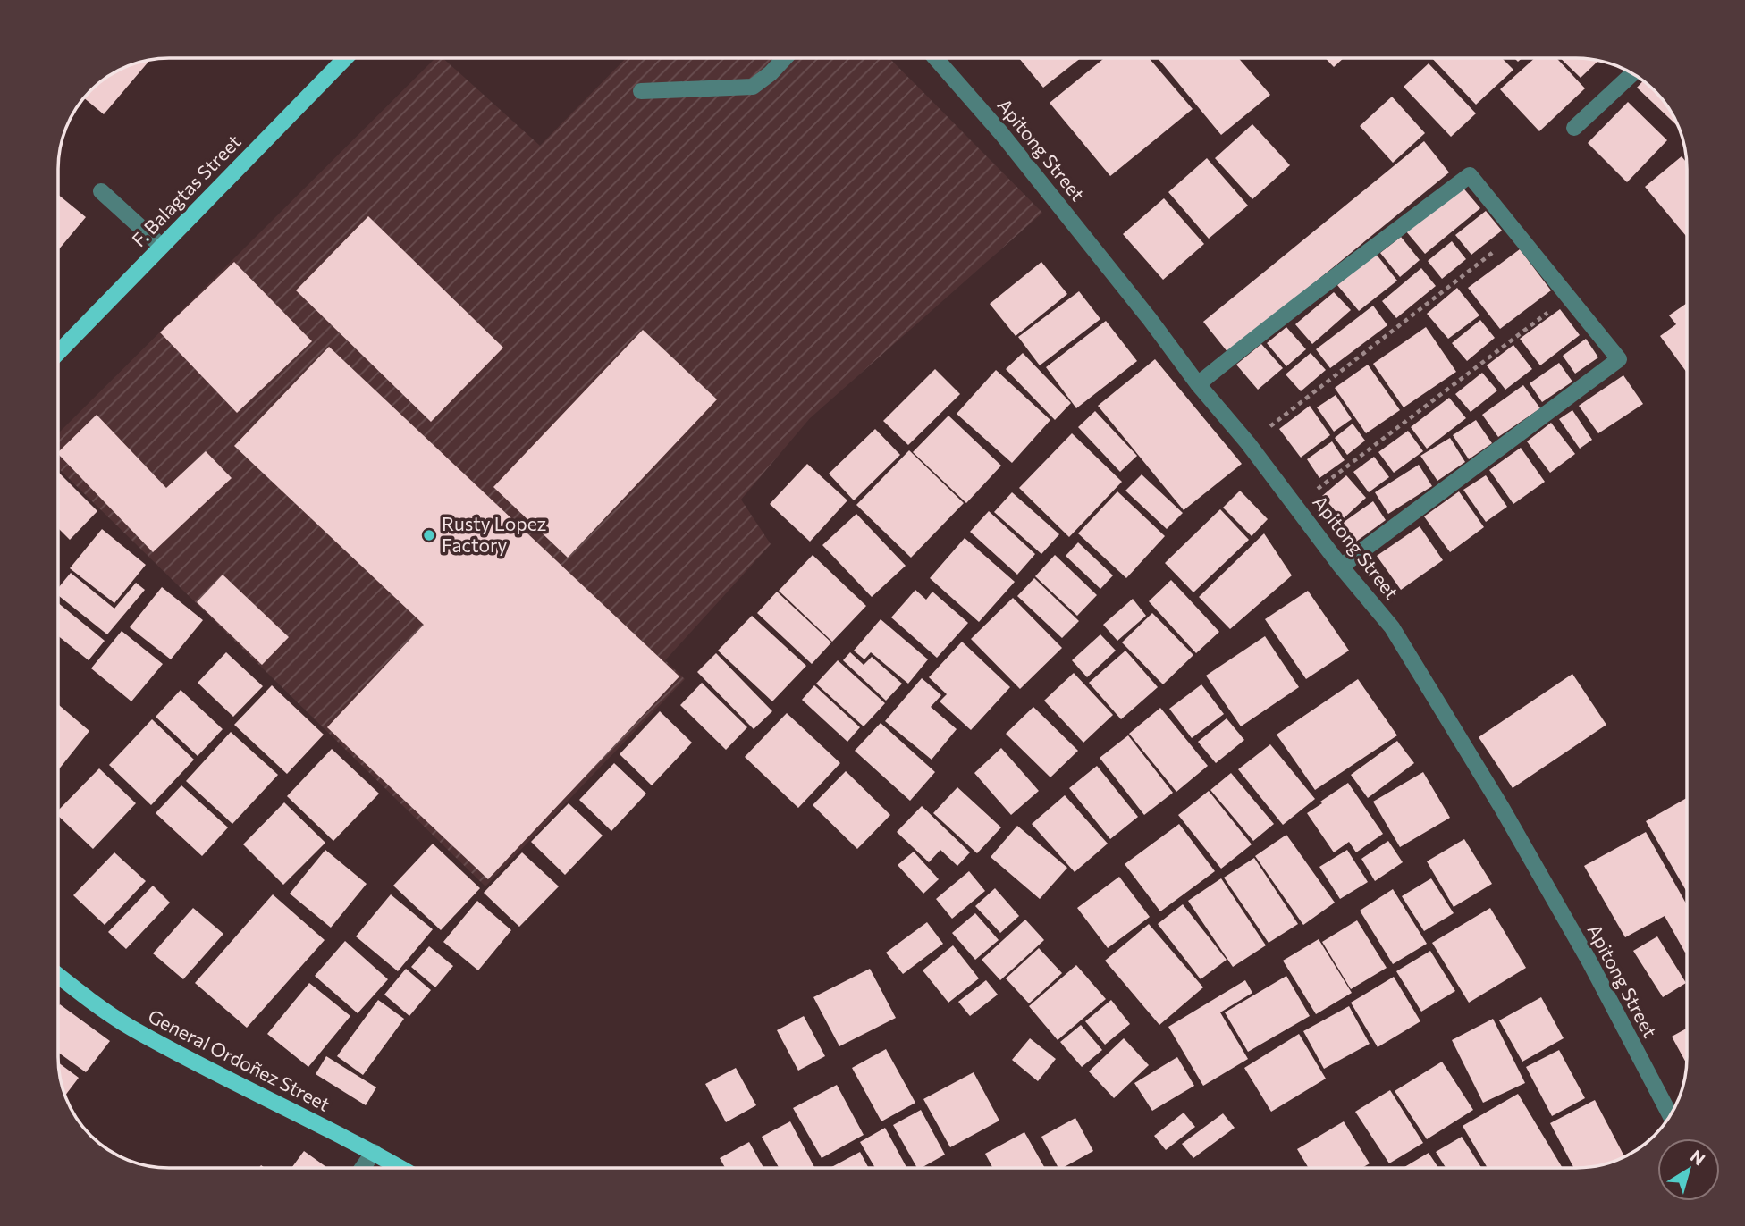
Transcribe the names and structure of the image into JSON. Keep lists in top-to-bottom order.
{
  "streets": {
    "main road": ["F. Balagtas Street", "General Ordoñez Street"],
    "street": ["Apitong Street"]
  },
  "places": ["Rusty Lopez Factory"],
  "north": "top right"
}
